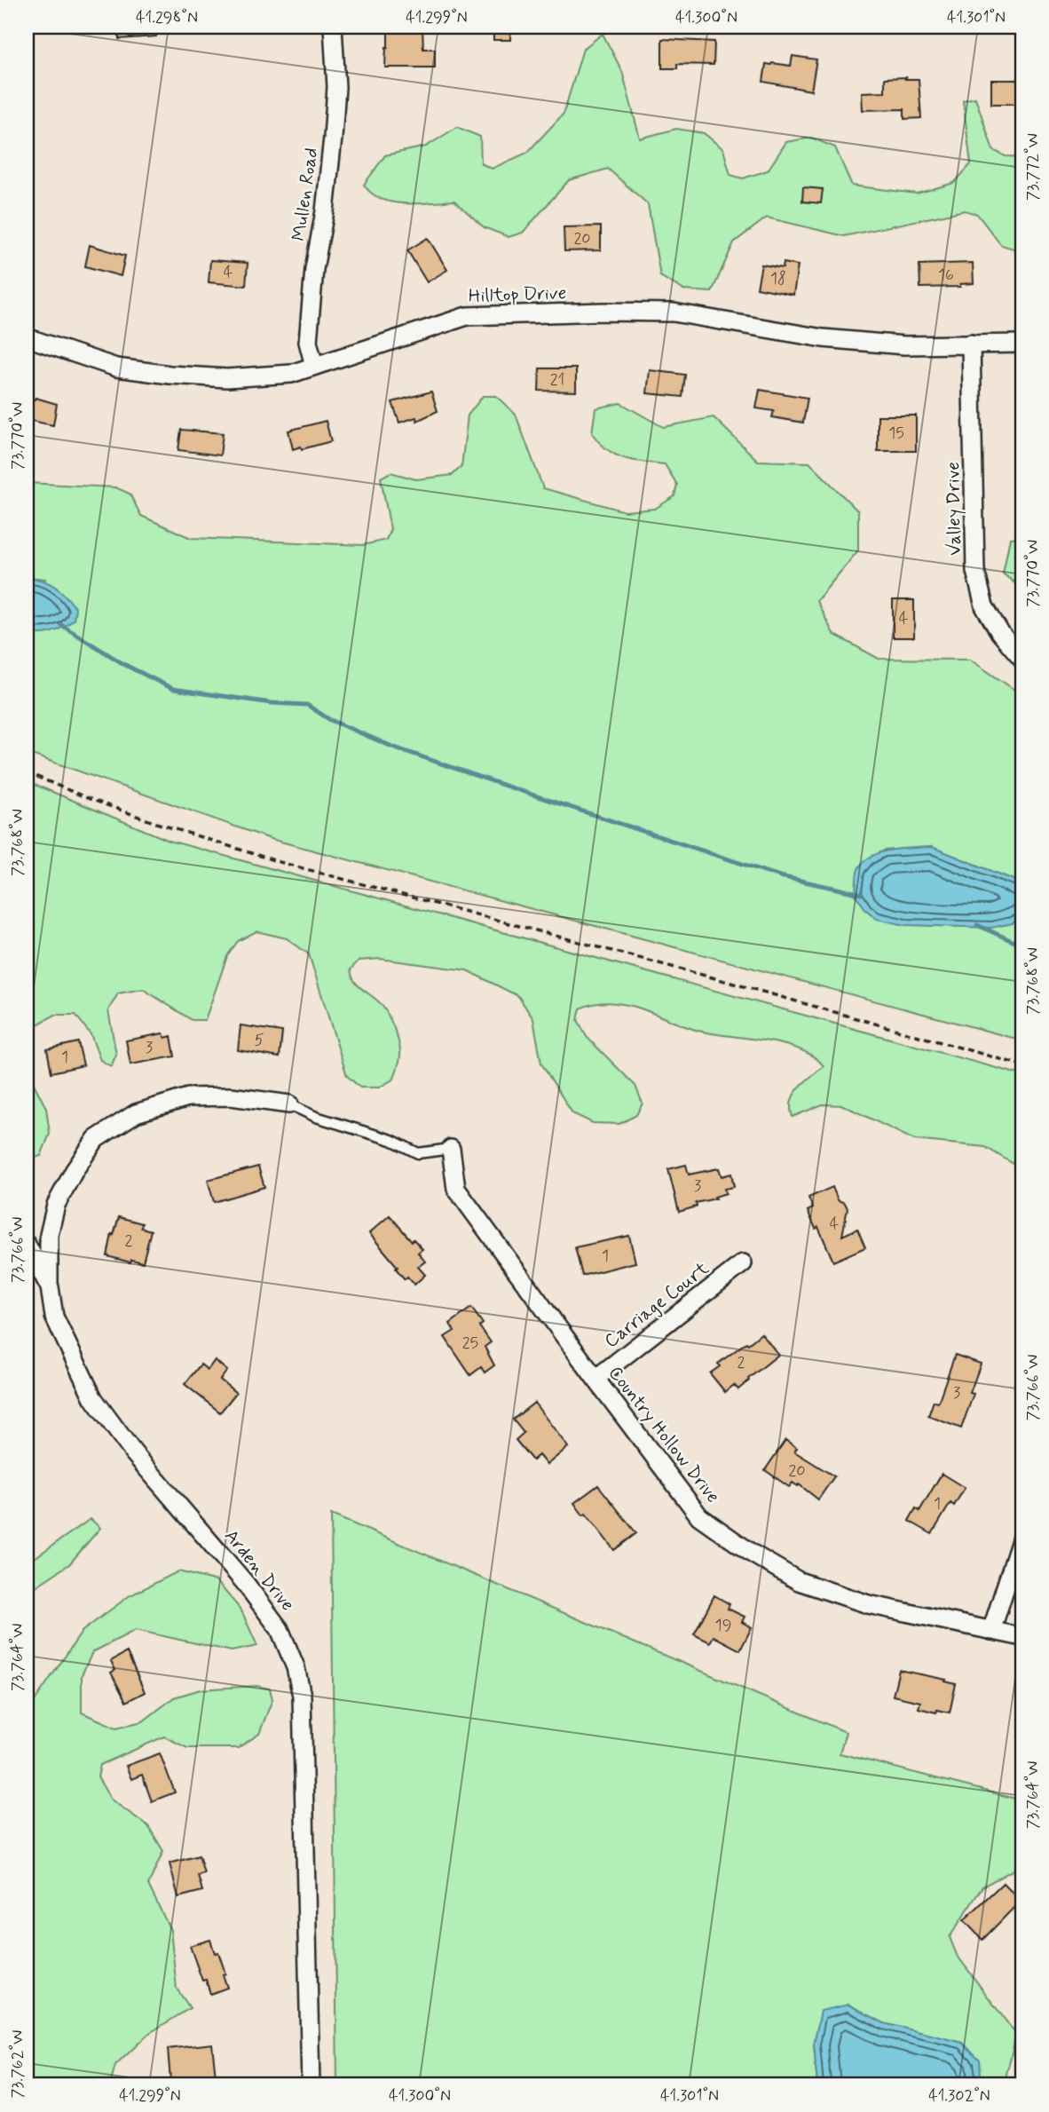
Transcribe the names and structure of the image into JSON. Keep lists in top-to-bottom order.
{
  "streets": {
    "street": [
      "Mullen Road",
      "Hilltop Drive",
      "Valley Drive",
      "Carriage Court",
      "Country Hollow Drive",
      "Arden Drive"
    ]
  },
  "crossings": [
    ["Mullen Road", "Hilltop Drive"],
    ["Hilltop Drive", "Valley Drive"],
    ["Carriage Court", "Country Hollow Drive"]
  ],
  "house_numbers": [
    "20",
    "4",
    "16",
    "18",
    "21",
    "15",
    "4",
    "5",
    "3",
    "1",
    "3",
    "4",
    "2",
    "1",
    "25",
    "2",
    "3",
    "20",
    "1",
    "19"
  ],
  "coordinates": [
    "41.298°N",
    "41.299°N",
    "41.300°N",
    "41.301°N",
    "73.772°W",
    "73.770°W",
    "73.768°W",
    "73.766°W",
    "73.764°W",
    "73.762°W",
    "41.302°N"
  ]
}
